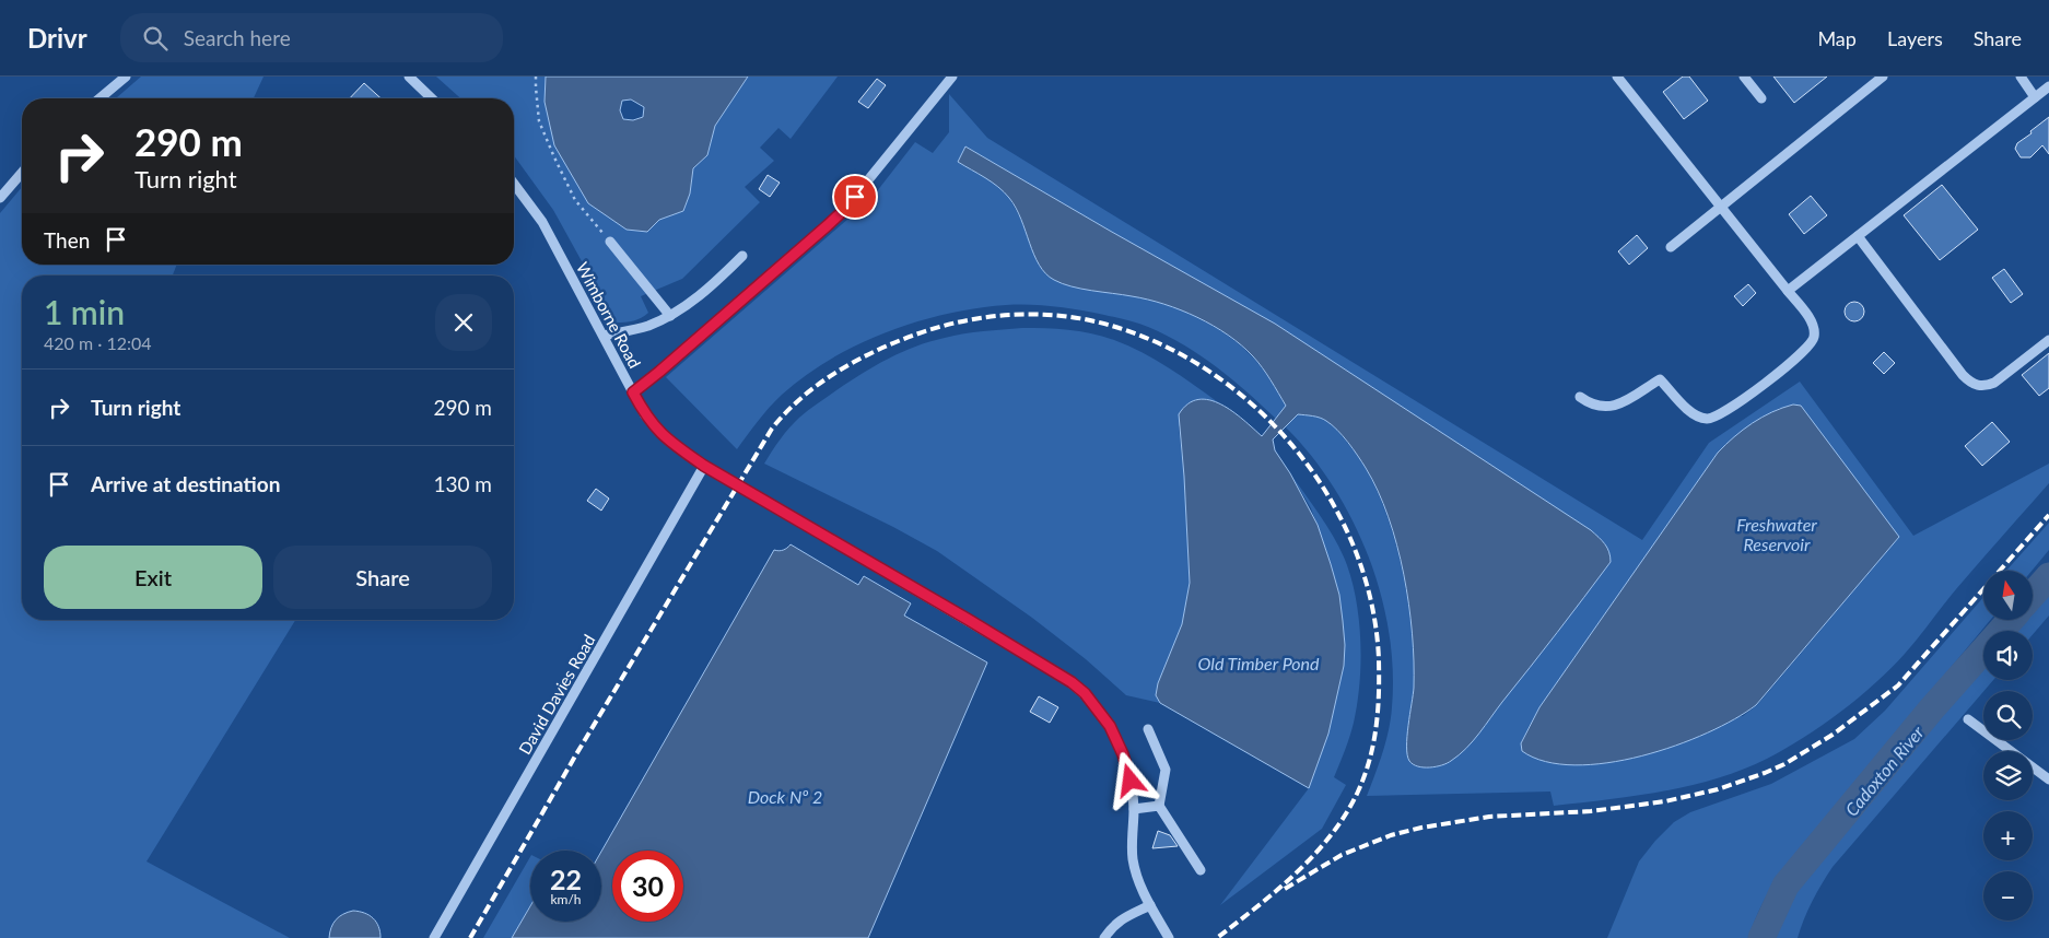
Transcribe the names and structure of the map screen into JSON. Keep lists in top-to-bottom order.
{
  "streets": {
    "street": ["Wimborne Road", "David Davies Road"]
  },
  "crossings": [
    ["Wimborne Road", "David Davies Road"]
  ],
  "water": [
    "Freshwater Reservoir",
    "Old Timber Pond",
    "Cadoxton River",
    "Dock Nº 2"
  ],
  "north": "top",
  "page": {
    "header": "Drivr",
    "search": "Search here",
    "nav": ["Map", "Layers", "Share"],
    "turn": ["290 m", "Turn right"],
    "then": "Then",
    "heading": ["1 min", "420 m · 12:04"],
    "list": [
      {
        "name": "Turn right",
        "value": "290 m"
      },
      {
        "name": "Arrive at destination",
        "value": "130 m"
      }
    ],
    "buttons": ["Exit", "Share"],
    "map_buttons": ["+", "−"],
    "speed": "22 km/h",
    "limit": "30"
  }
}
